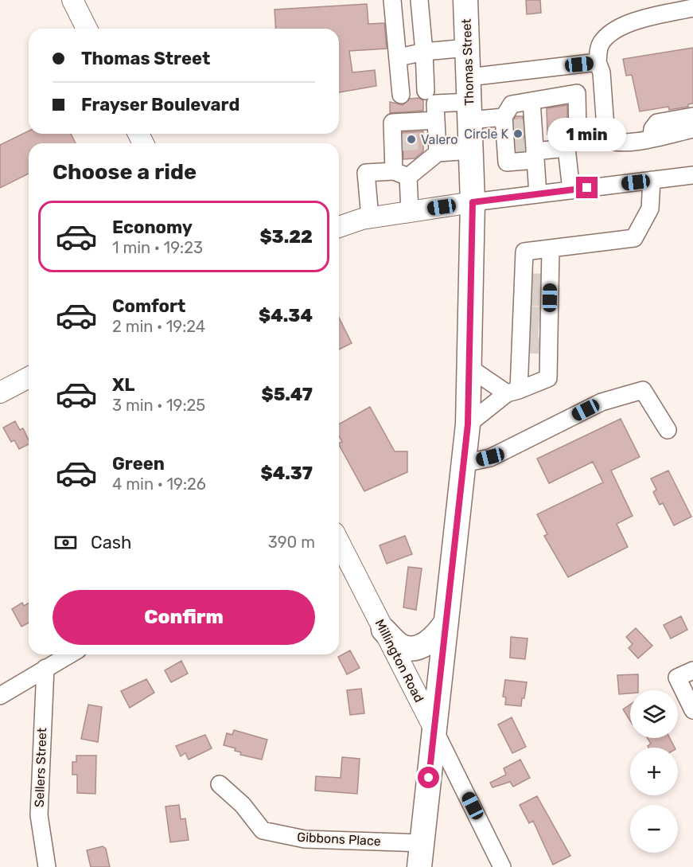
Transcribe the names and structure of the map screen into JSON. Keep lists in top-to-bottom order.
{
  "streets": {
    "highway": ["Thomas Street"],
    "main road": ["Millington Road"],
    "street": ["Sellers Street", "Gibbons Place"]
  },
  "crossings": [
    ["Thomas Street", "Millington Road"],
    ["Thomas Street", "Gibbons Place"]
  ],
  "places": ["Circle K", "Valero"],
  "page": {
    "banner": ["Thomas Street", "Frayser Boulevard"],
    "bubble": "1 min",
    "heading": "Choose a ride",
    "list": [
      {
        "name": "Economy",
        "note": "1 min · 19:23",
        "value": "$3.22"
      },
      {
        "name": "Comfort",
        "note": "2 min · 19:24",
        "value": "$4.34"
      },
      {
        "name": "XL",
        "note": "3 min · 19:25",
        "value": "$5.47"
      },
      {
        "name": "Green",
        "note": "4 min · 19:26",
        "value": "$4.37"
      }
    ],
    "pay": ["Cash", "390 m"],
    "buttons": "Confirm",
    "map_buttons": ["+", "−"]
  }
}
